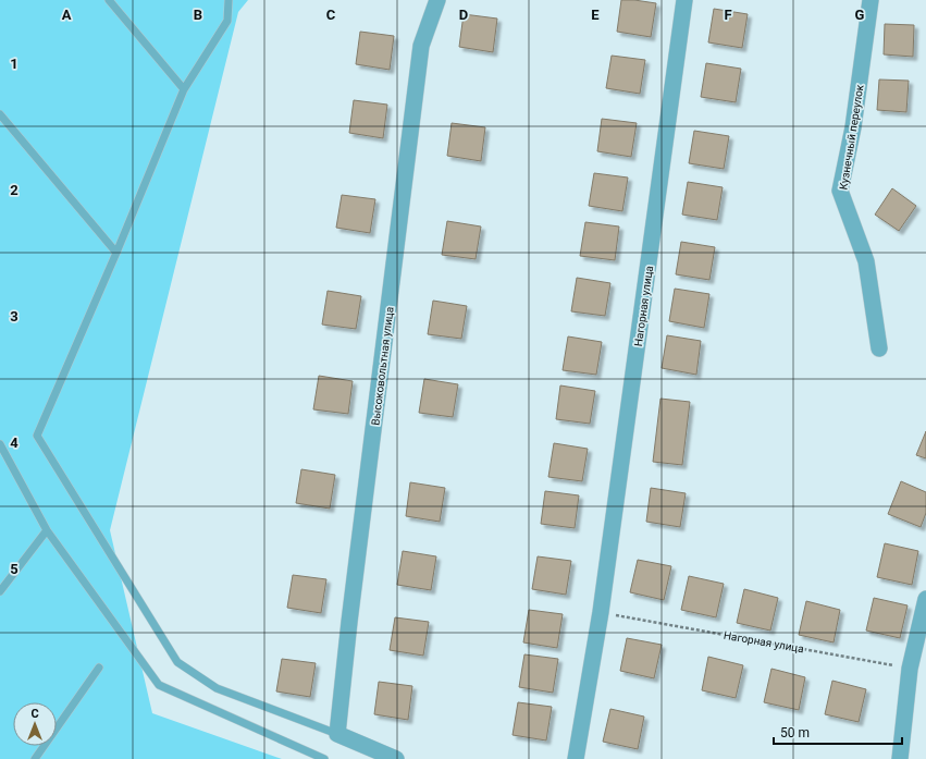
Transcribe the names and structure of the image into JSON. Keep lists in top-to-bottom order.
{
  "streets": {
    "street": ["Кузнечный переулок", "Нагорная улица", "Высоковольтная улица"]
  },
  "scale_bar": "50 m",
  "north": "top",
  "grid": {
    "columns": [
      "A",
      "B",
      "C",
      "D",
      "E",
      "F",
      "G"
    ],
    "rows": [
      "1",
      "2",
      "3",
      "4",
      "5"
    ]
  }
}
